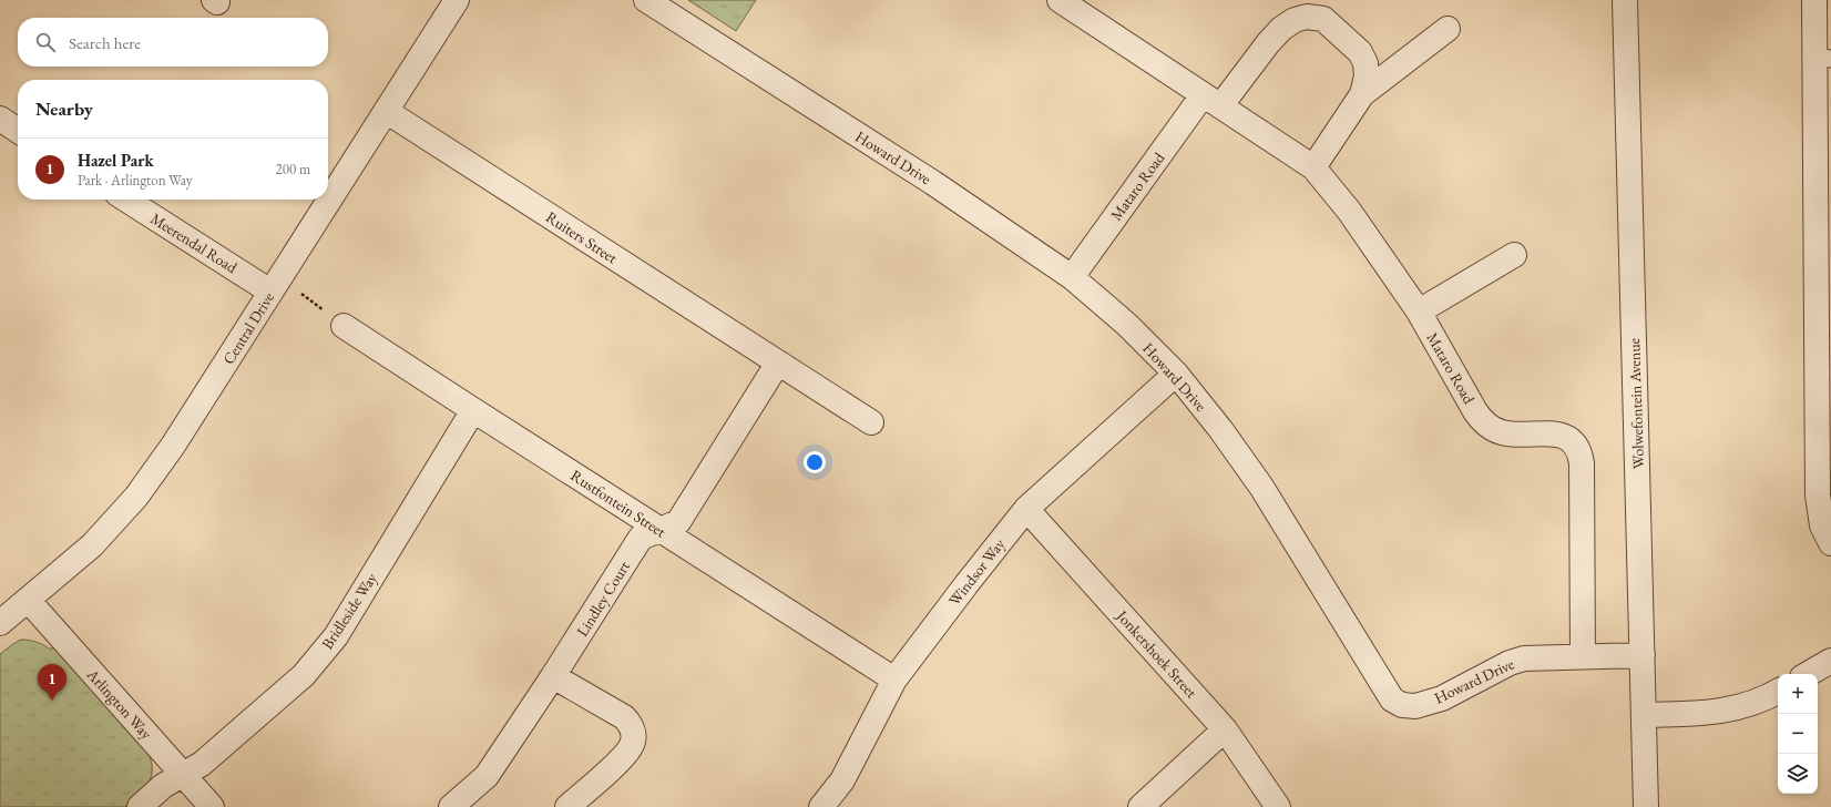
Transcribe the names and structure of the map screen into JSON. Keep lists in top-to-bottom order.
{
  "streets": {
    "street": [
      "Howard Drive",
      "Mataro Road",
      "Ruiters Street",
      "Meerendal Road",
      "Central Drive",
      "Wolwefontein Avenue",
      "Rustfontein Street",
      "Windsor Way",
      "Lindley Court",
      "Bridleside Way",
      "Jonkershoek Street",
      "Arlington Way"
    ]
  },
  "crossings": [
    ["Howard Drive", "Mataro Road"],
    ["Howard Drive", "Wolwefontein Avenue"],
    ["Howard Drive", "Windsor Way"],
    ["Ruiters Street", "Central Drive"],
    ["Meerendal Road", "Central Drive"],
    ["Central Drive", "Arlington Way"],
    ["Rustfontein Street", "Windsor Way"],
    ["Rustfontein Street", "Lindley Court"],
    ["Rustfontein Street", "Bridleside Way"],
    ["Windsor Way", "Jonkershoek Street"],
    ["Bridleside Way", "Arlington Way"]
  ],
  "page": {
    "search": "Search here",
    "heading": "Nearby",
    "list": [
      {
        "mark": "1",
        "name": "Hazel Park",
        "note": "Park · Arlington Way",
        "value": "200 m"
      }
    ],
    "pins": "1",
    "map_buttons": ["+", "−"]
  }
}
